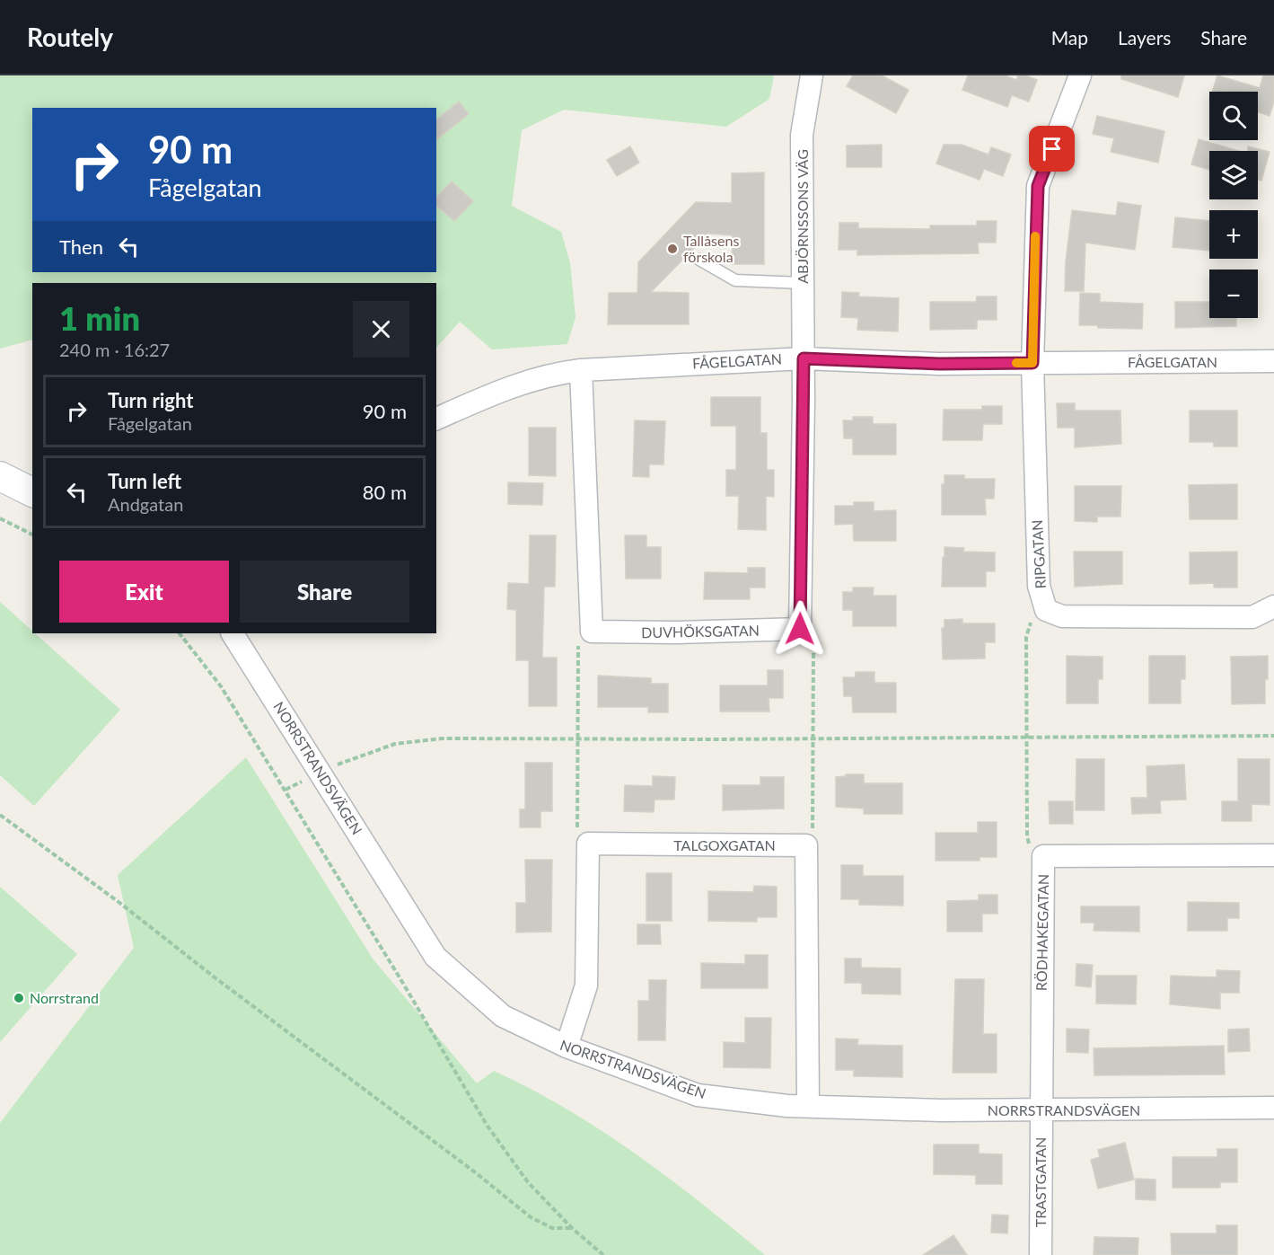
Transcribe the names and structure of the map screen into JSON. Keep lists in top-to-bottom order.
{
  "streets": {
    "street": [
      "ABJÖRNSSONS VÄG",
      "FÅGELGATAN",
      "RIPGATAN",
      "DUVHÖKSGATAN",
      "NORRSTRANDSVÄGEN",
      "TALGOXGATAN",
      "RÖDHAKEGATAN",
      "TRASTGATAN"
    ]
  },
  "crossings": [
    ["ABJÖRNSSONS VÄG", "FÅGELGATAN"],
    ["FÅGELGATAN", "RIPGATAN"],
    ["NORRSTRANDSVÄGEN", "RÖDHAKEGATAN"],
    ["NORRSTRANDSVÄGEN", "TRASTGATAN"],
    ["RÖDHAKEGATAN", "TRASTGATAN"]
  ],
  "places": ["Tallåsens förskola", "Norrstrand"],
  "page": {
    "header": "Routely",
    "nav": ["Map", "Layers", "Share"],
    "map_buttons": ["+", "−"],
    "turn": ["90 m", "Fågelgatan"],
    "then": "Then",
    "heading": ["1 min", "240 m · 16:27"],
    "list": [
      {
        "name": "Turn right",
        "note": "Fågelgatan",
        "value": "90 m"
      },
      {
        "name": "Turn left",
        "note": "Andgatan",
        "value": "80 m"
      }
    ],
    "buttons": ["Exit", "Share"]
  }
}
